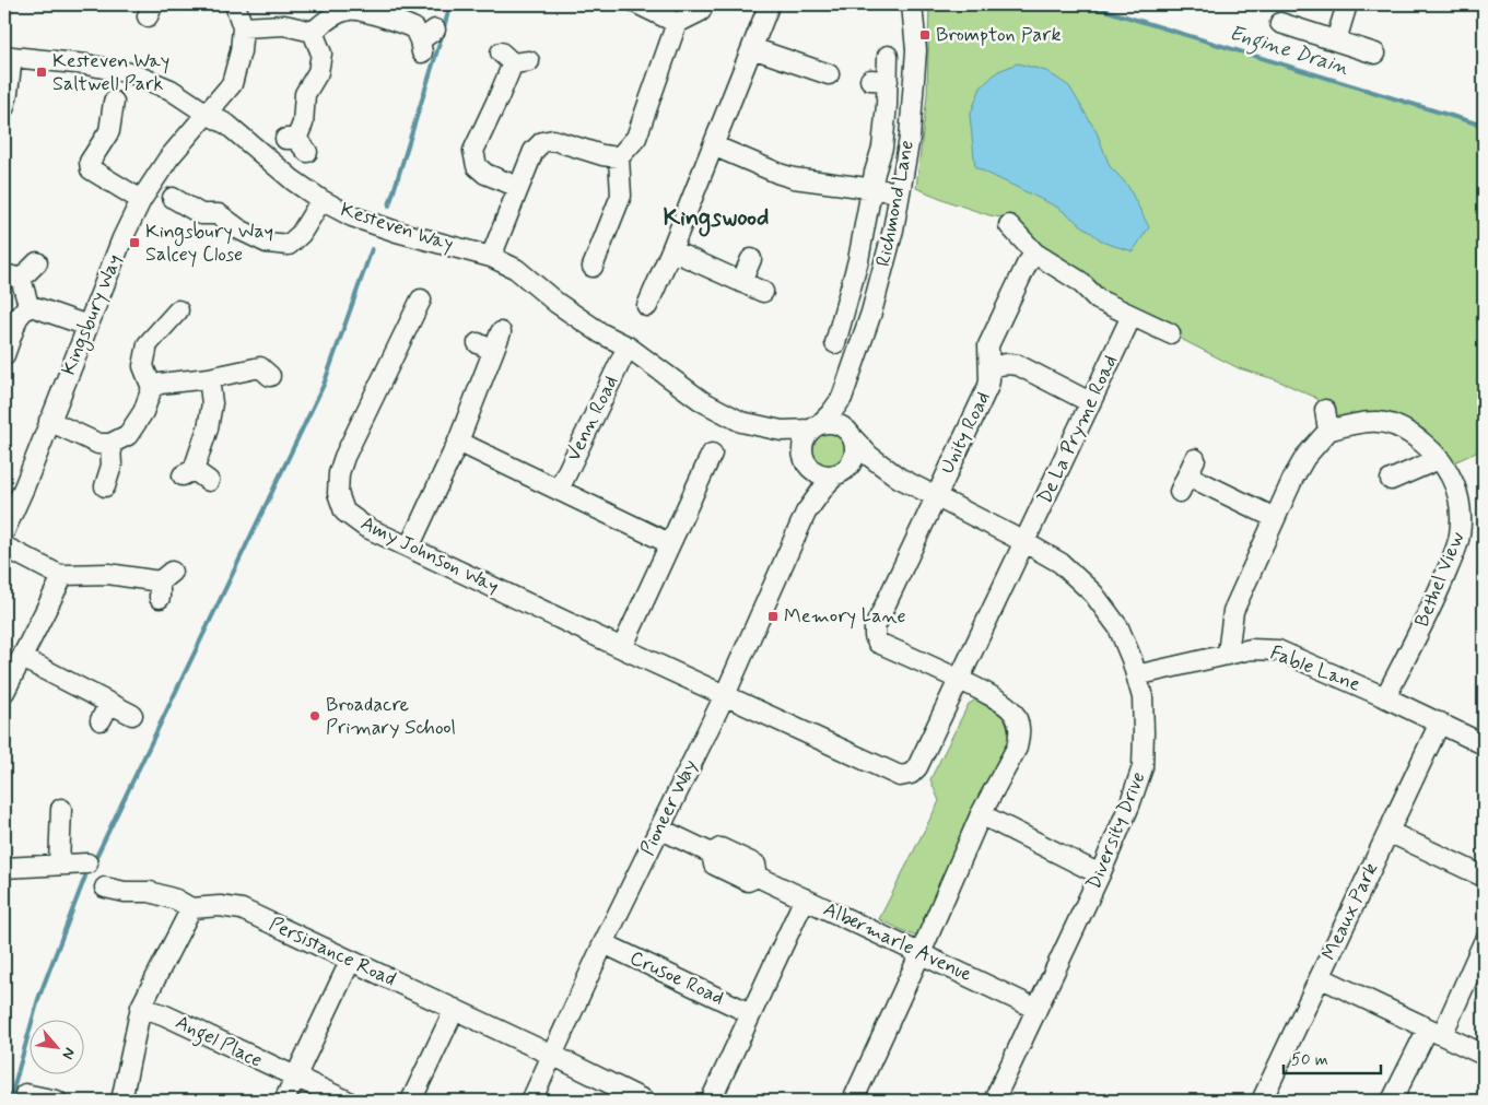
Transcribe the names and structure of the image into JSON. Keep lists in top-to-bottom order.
{
  "streets": {
    "street": [
      "Richmond Lane",
      "Kesteven Way",
      "Kingsbury Way",
      "Venn Road",
      "De La Pryme Road",
      "Unity Road",
      "Amy Johnson Way",
      "Bethel View",
      "Fable Lane",
      "Pioneer Way",
      "Diversity Drive",
      "Meaux Park",
      "Albermarle Avenue",
      "Persistance Road",
      "Crusoe Road",
      "Angel Place"
    ]
  },
  "crossings": [
    ["Richmond Lane", "Kesteven Way"],
    ["Richmond Lane", "Pioneer Way"],
    ["Richmond Lane", "Diversity Drive"],
    ["Kesteven Way", "Kingsbury Way"],
    ["Kesteven Way", "Venn Road"],
    ["Kesteven Way", "Pioneer Way"],
    ["Kesteven Way", "Diversity Drive"],
    ["De La Pryme Road", "Unity Road"],
    ["De La Pryme Road", "Diversity Drive"],
    ["Unity Road", "Diversity Drive"],
    ["Amy Johnson Way", "Pioneer Way"],
    ["Bethel View", "Fable Lane"],
    ["Fable Lane", "Diversity Drive"],
    ["Fable Lane", "Meaux Park"],
    ["Pioneer Way", "Diversity Drive"],
    ["Pioneer Way", "Albermarle Avenue"],
    ["Pioneer Way", "Persistance Road"],
    ["Pioneer Way", "Crusoe Road"],
    ["Diversity Drive", "Albermarle Avenue"]
  ],
  "districts": ["Kingswood"],
  "water": ["Engine Drain"],
  "places": {
    "transit": [
      "Brompton Park",
      "Kesteven Way Saltwell Park",
      "Kingsbury Way Salcey Close",
      "Memory Lane"
    ],
    "other": ["Broadacre Primary School"]
  },
  "scale_bar": "50 m",
  "north": "bottom right"
}
